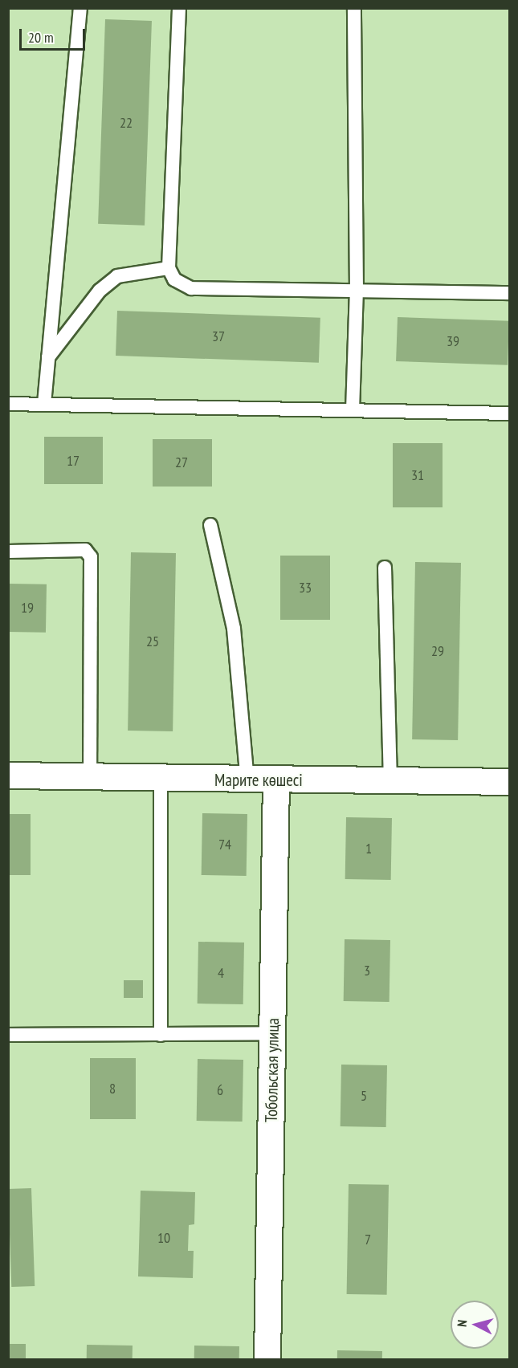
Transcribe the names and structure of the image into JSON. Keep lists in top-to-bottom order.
{
  "streets": {
    "street": ["Марите көшесі", "Тобольская улица"]
  },
  "crossings": [
    ["Марите көшесі", "Тобольская улица"]
  ],
  "house_numbers": [
    "22",
    "37",
    "39",
    "17",
    "27",
    "31",
    "33",
    "19",
    "25",
    "29",
    "74",
    "1",
    "3",
    "4",
    "8",
    "6",
    "5",
    "10",
    "7"
  ],
  "scale_bar": "20 m",
  "north": "left"
}
